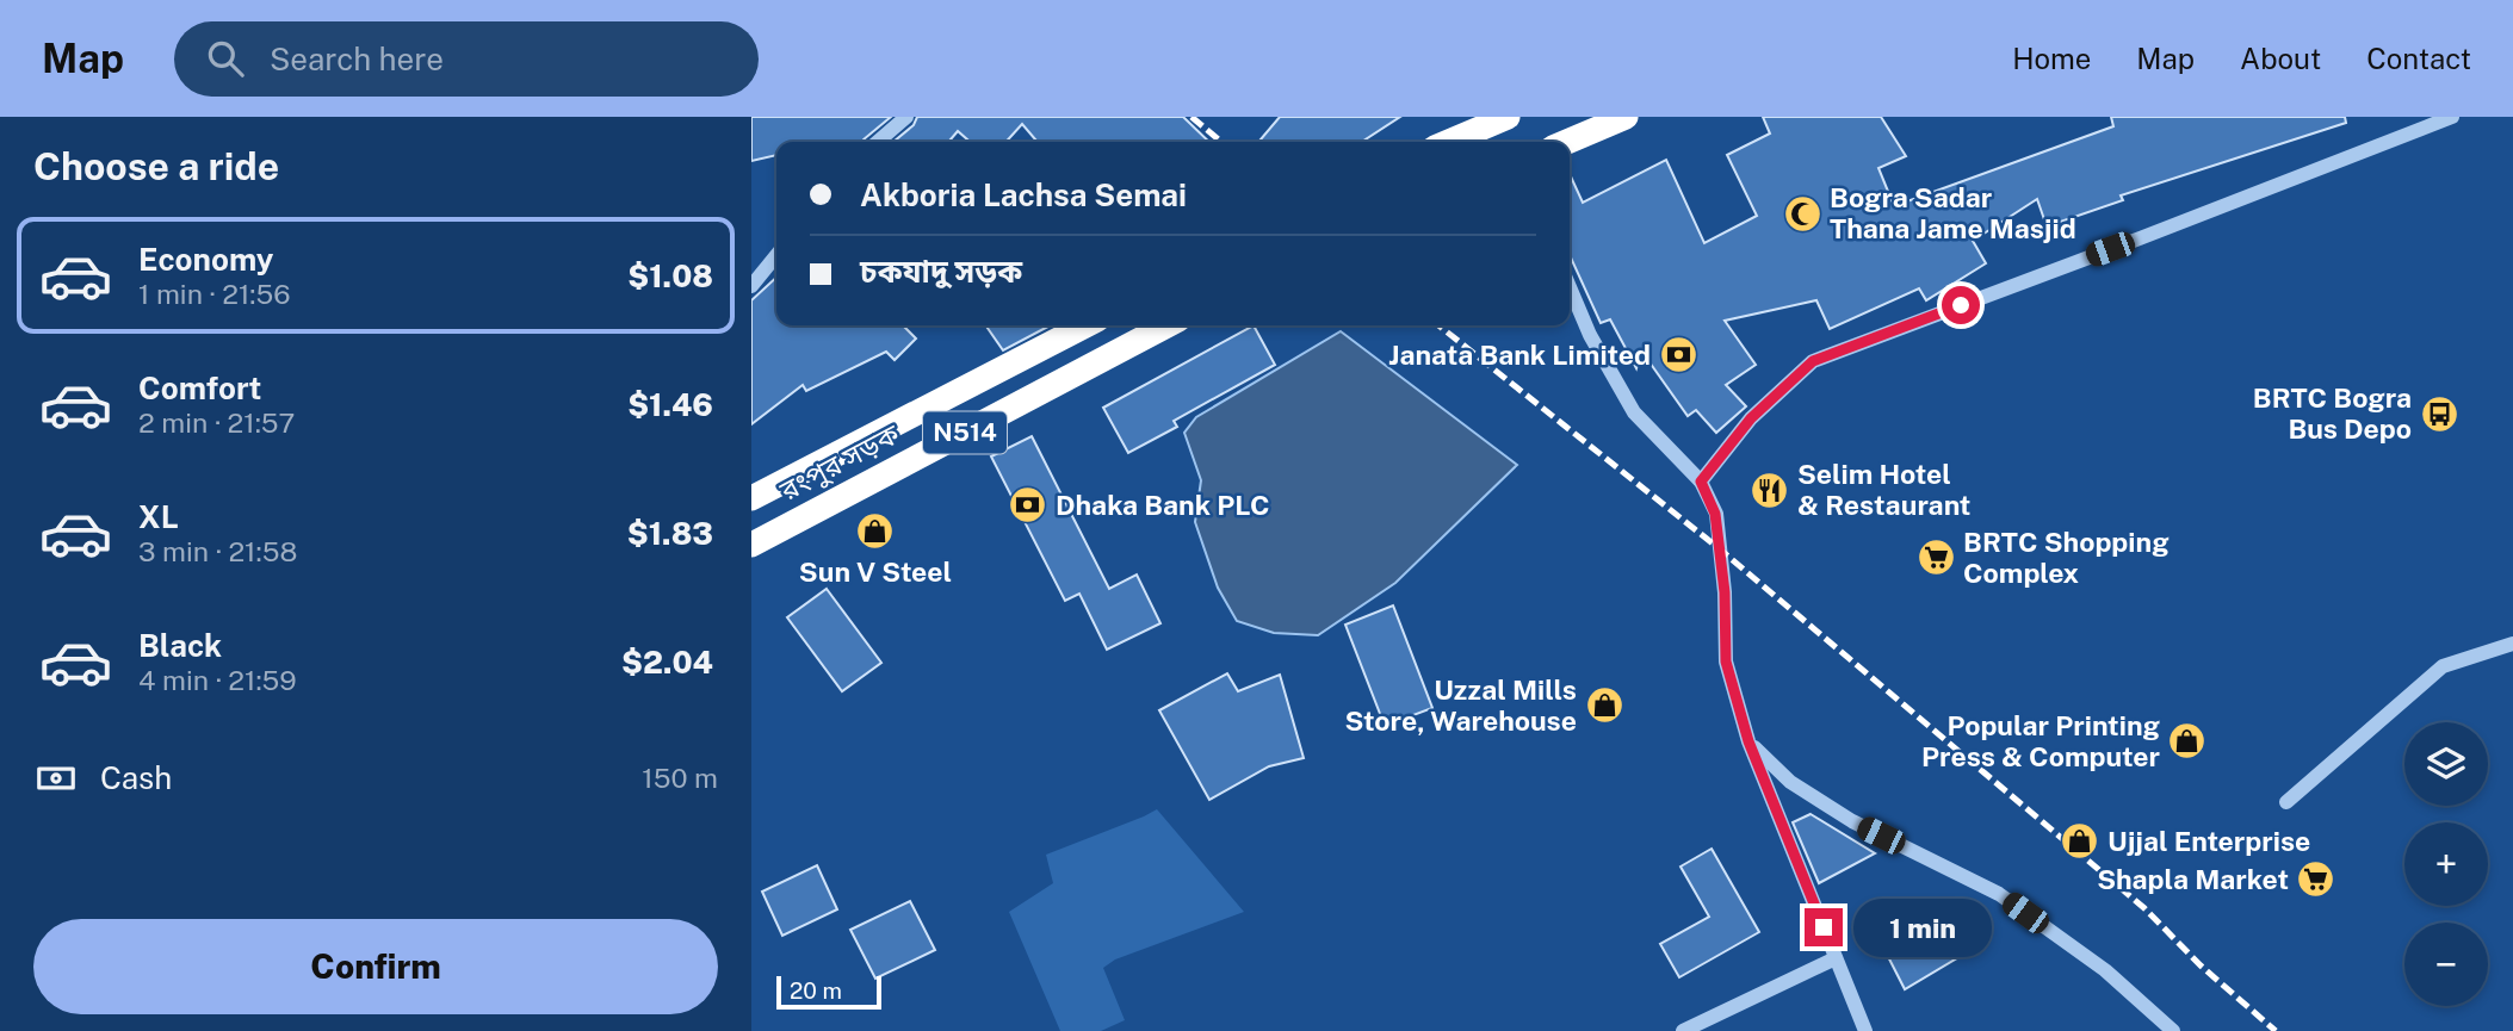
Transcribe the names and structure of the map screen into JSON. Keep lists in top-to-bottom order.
{
  "streets": {
    "highway": ["N514", "রংপুর সড়ক"]
  },
  "places": {
    "mosque": ["Bogra Sadar Thana Jame Masjid"],
    "bank": ["Janata Bank Limited", "Dhaka Bank PLC"],
    "bus stop": ["BRTC Bogra Bus Depo"],
    "restaurant": ["Selim Hotel & Restaurant"],
    "shop": [
      "Sun V Steel",
      "Uzzal Mills Store, Warehouse",
      "Popular Printing Press & Computer",
      "Ujjal Enterprise"
    ],
    "supermarket": ["BRTC Shopping Complex", "Shapla Market"]
  },
  "scale_bar": "20 m",
  "page": {
    "header": "Map",
    "search": "Search here",
    "nav": [
      "Home",
      "Map",
      "About",
      "Contact"
    ],
    "heading": "Choose a ride",
    "banner": ["Akboria Lachsa Semai", "চকযাদু সড়ক"],
    "list": [
      {
        "name": "Economy",
        "note": "1 min · 21:56",
        "value": "$1.08"
      },
      {
        "name": "Comfort",
        "note": "2 min · 21:57",
        "value": "$1.46"
      },
      {
        "name": "XL",
        "note": "3 min · 21:58",
        "value": "$1.83"
      },
      {
        "name": "Black",
        "note": "4 min · 21:59",
        "value": "$2.04"
      }
    ],
    "map_buttons": ["+", "−"],
    "pay": ["Cash", "150 m"],
    "bubble": "1 min",
    "buttons": "Confirm",
    "scale": "20 m"
  }
}
